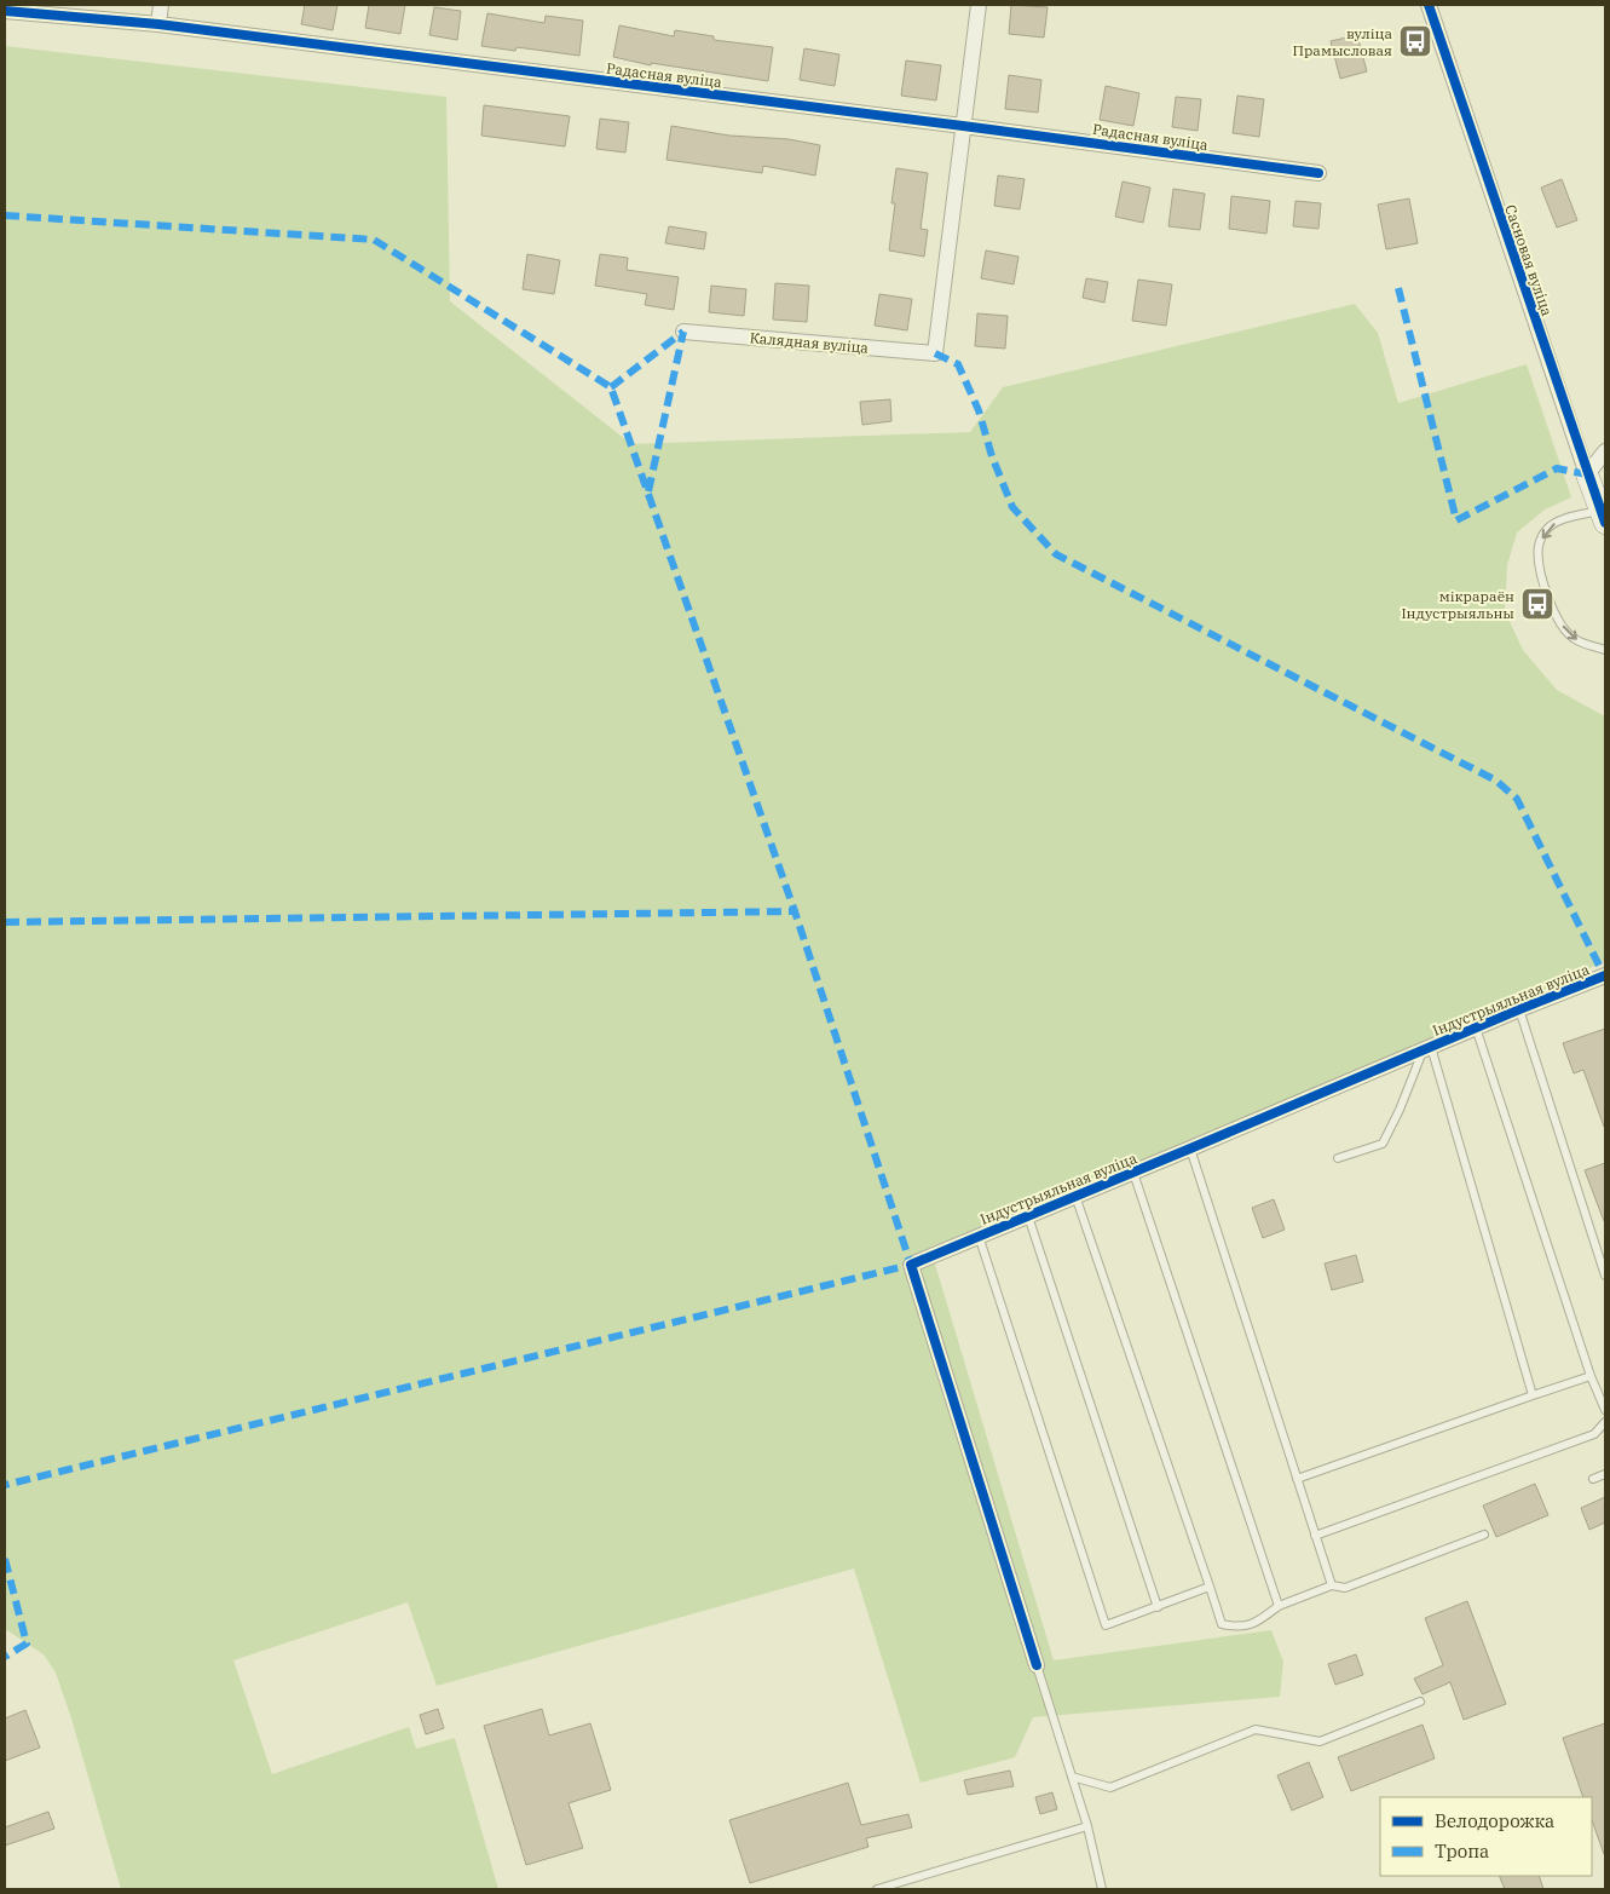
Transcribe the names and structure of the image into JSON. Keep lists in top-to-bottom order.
{
  "streets": {
    "street": [
      "Радасная вуліца",
      "Сасновая вуліца",
      "Калядная вуліца",
      "Індустрыяльная вуліца"
    ]
  },
  "crossings": [
    ["Радасная вуліца", "Калядная вуліца"]
  ],
  "places": {
    "bus stop": ["вуліца Прамысловая", "мікрараён Індустрыяльны"]
  },
  "legend": ["Велодорожка", "Тропа"]
}
